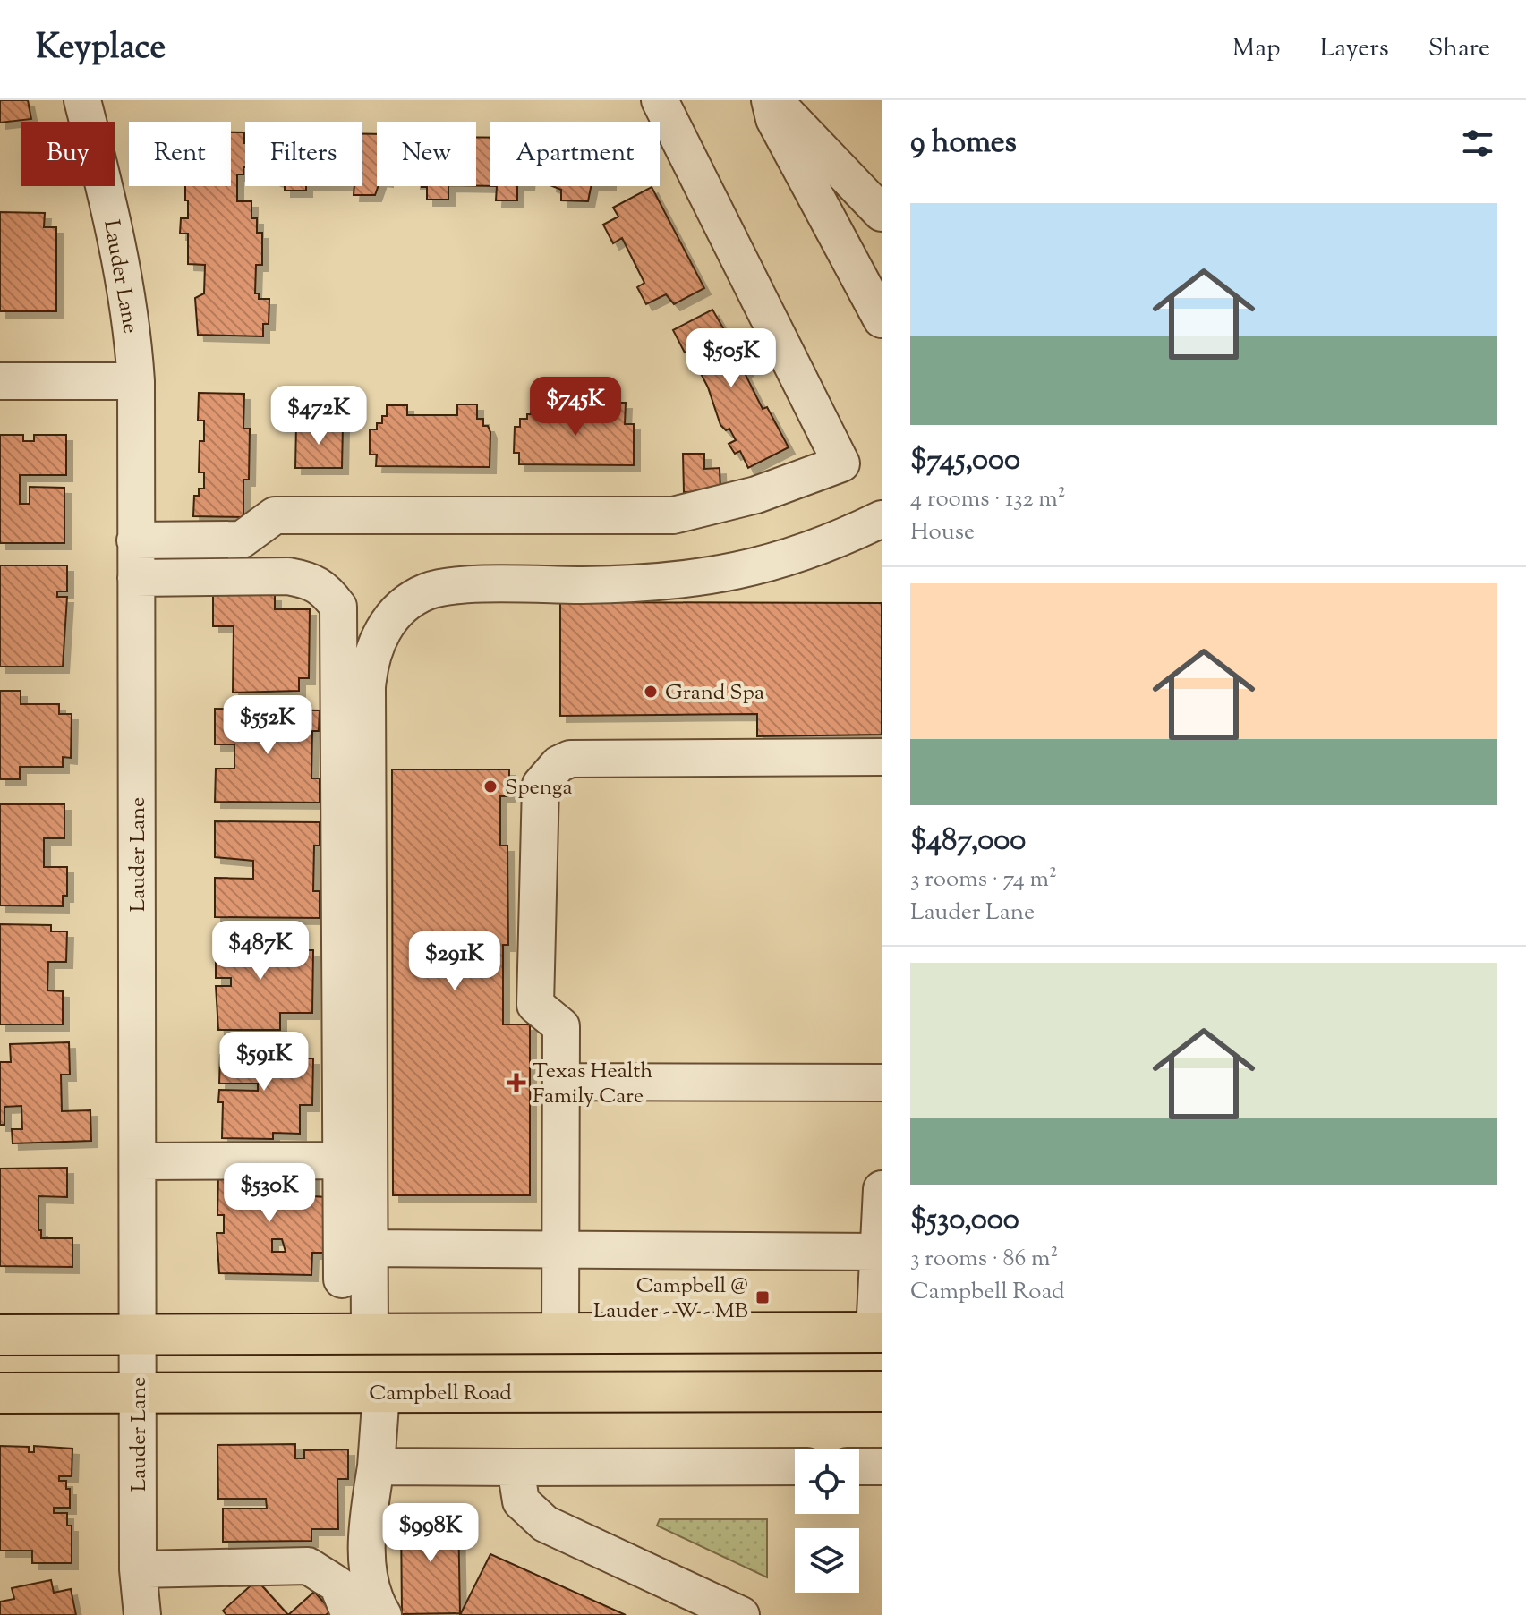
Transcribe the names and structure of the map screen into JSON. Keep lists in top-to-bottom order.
{
  "streets": {
    "main road": ["Campbell Road"],
    "street": ["Lauder Lane"]
  },
  "crossings": [
    ["Lauder Lane", "Campbell Road"]
  ],
  "places": {
    "other": ["Grand Spa", "Spenga"],
    "health": ["Texas Health Family Care"],
    "transit": ["Campbell @ Lauder - W - MB"]
  },
  "page": {
    "header": "Keyplace",
    "nav": ["Map", "Layers", "Share"],
    "heading": "9 homes",
    "chip": [
      "Buy",
      "Rent",
      "Filters",
      "New",
      "Apartment"
    ],
    "list": [
      {
        "name": "$745,000",
        "note": "4 rooms · 132 m² · House"
      },
      {
        "name": "$487,000",
        "note": "3 rooms · 74 m² · Lauder Lane"
      },
      {
        "name": "$530,000",
        "note": "3 rooms · 86 m² · Campbell Road"
      }
    ],
    "price": [
      "$505K",
      "$745K",
      "$472K",
      "$552K",
      "$487K",
      "$291K",
      "$591K",
      "$530K",
      "$998K"
    ]
  }
}
